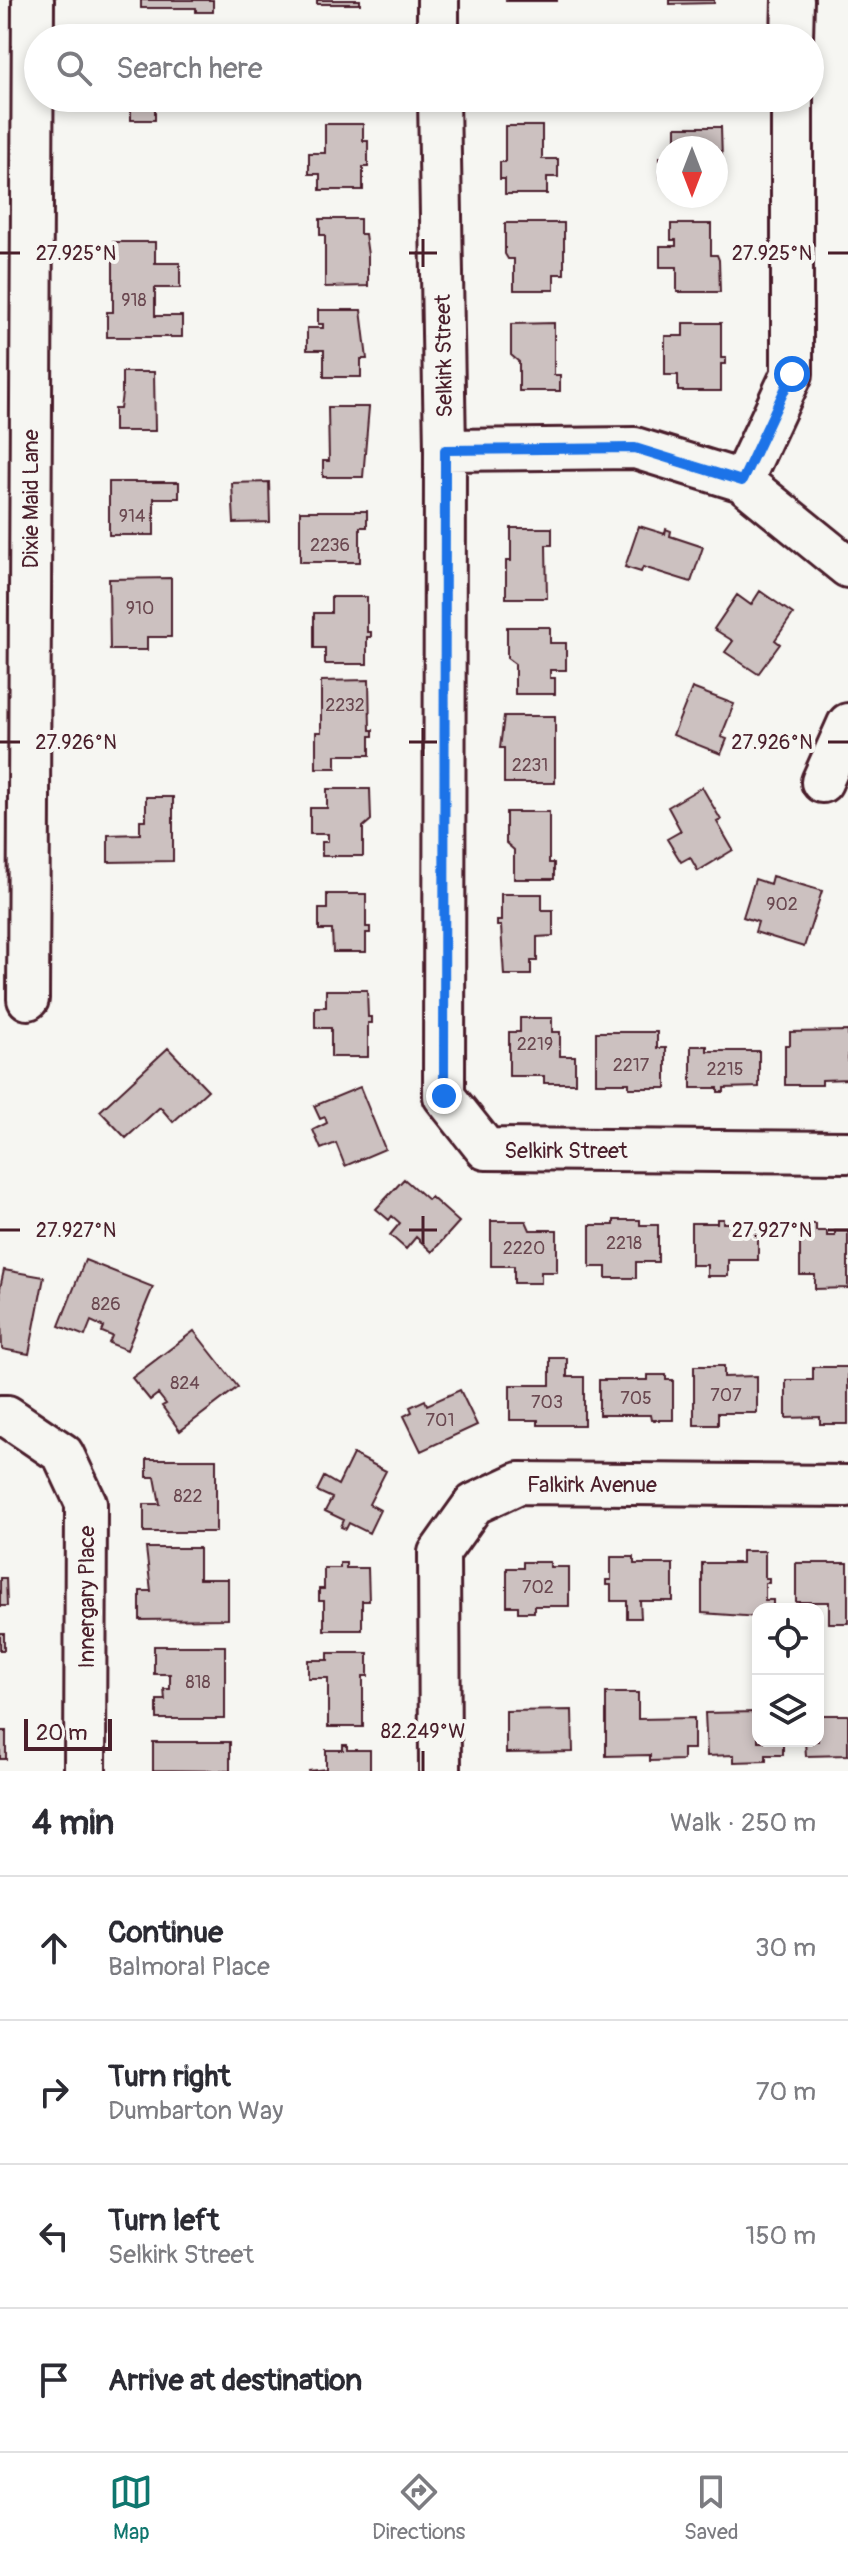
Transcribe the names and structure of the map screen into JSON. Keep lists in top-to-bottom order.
{
  "streets": {
    "street": [
      "Selkirk Street",
      "Dixie Maid Lane",
      "Falkirk Avenue",
      "Innergary Place"
    ]
  },
  "house_numbers": [
    "918",
    "914",
    "2236",
    "910",
    "2232",
    "2231",
    "902",
    "2219",
    "2217",
    "2215",
    "2218",
    "2220",
    "826",
    "824",
    "707",
    "705",
    "703",
    "701",
    "822",
    "702",
    "818"
  ],
  "scale_bar": "20 m",
  "north": "bottom",
  "page": {
    "search": "Search here",
    "scale": "20 m",
    "heading": ["4 min", "Walk · 250 m"],
    "list": [
      ["Continue", "Balmoral Place", "30 m"],
      ["Turn right", "Dumbarton Way", "70 m"],
      ["Turn left", "Selkirk Street", "150 m"],
      "Arrive at destination"
    ],
    "nav": ["Map", "Directions", "Saved"]
  },
  "coordinates": [
    "27.925°N",
    "27.926°N",
    "27.927°N",
    "82.249°W"
  ]
}
